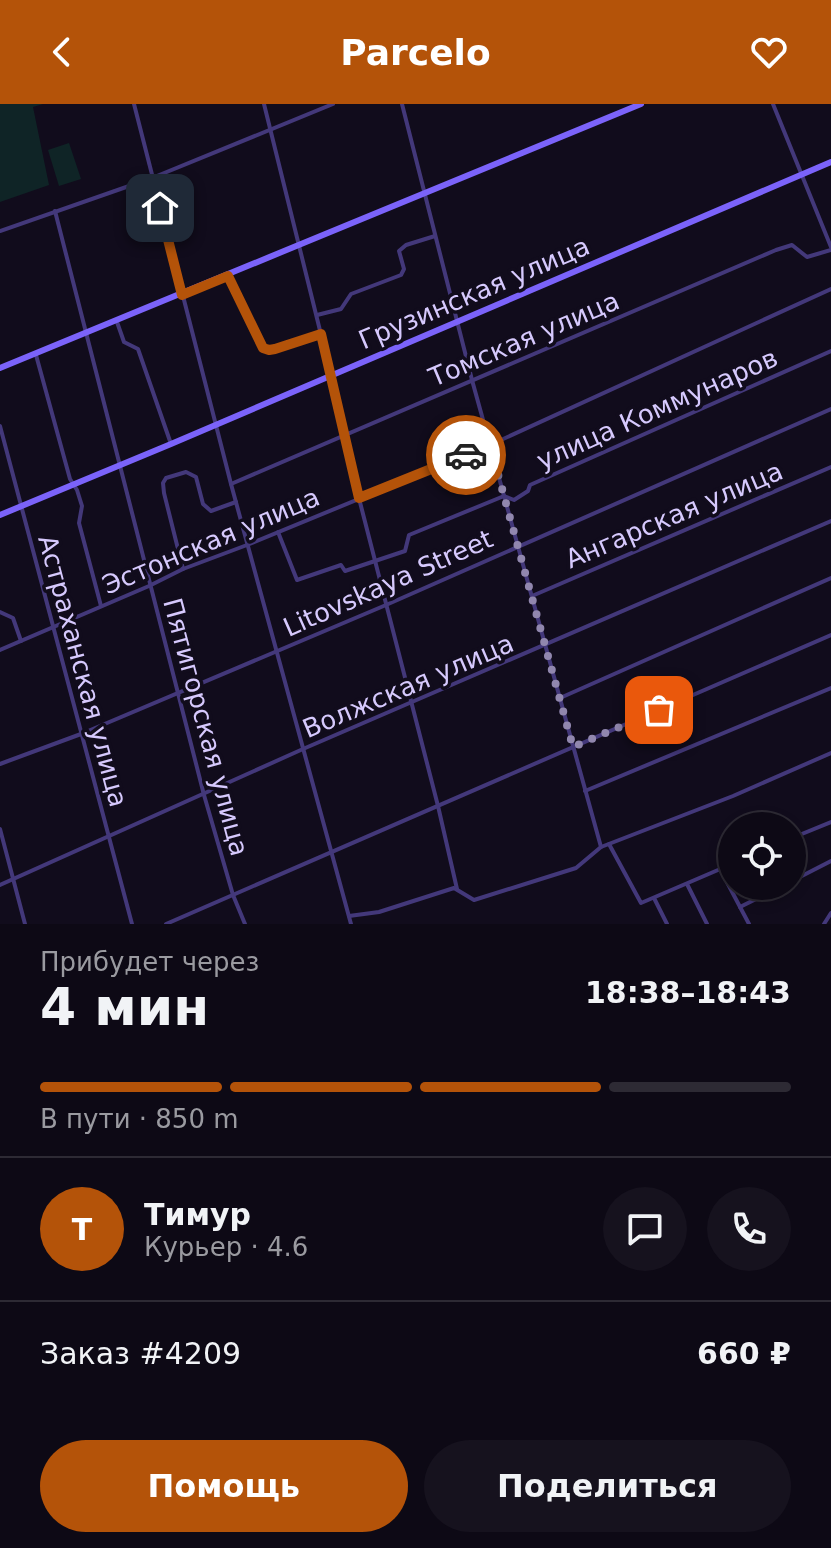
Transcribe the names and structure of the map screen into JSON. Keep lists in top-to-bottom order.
{
  "streets": {
    "main road": ["Грузинская улица"],
    "street": [
      "Томская улица",
      "улица Коммунаров",
      "Ангарская улица",
      "Эстонская улица",
      "Litovskaya Street",
      "Астраханская улица",
      "Волжская улица",
      "Пятигорская улица"
    ]
  },
  "crossings": [
    ["Грузинская улица", "Астраханская улица"],
    ["Грузинская улица", "Пятигорская улица"],
    ["улица Коммунаров", "Эстонская улица"],
    ["Эстонская улица", "Астраханская улица"],
    ["Эстонская улица", "Пятигорская улица"],
    ["Litovskaya Street", "Астраханская улица"],
    ["Litovskaya Street", "Пятигорская улица"],
    ["Астраханская улица", "Волжская улица"],
    ["Волжская улица", "Пятигорская улица"]
  ],
  "page": {
    "header": "Parcelo",
    "heading": ["4 мин", "Прибудет через", "18:38–18:43"],
    "panel": [
      "Тимур",
      "Курьер · 4.6",
      "Заказ #4209",
      "660 ₽"
    ],
    "bar": "В пути · 850 m",
    "round": "Т",
    "buttons": ["Помощь", "Поделиться"]
  }
}
